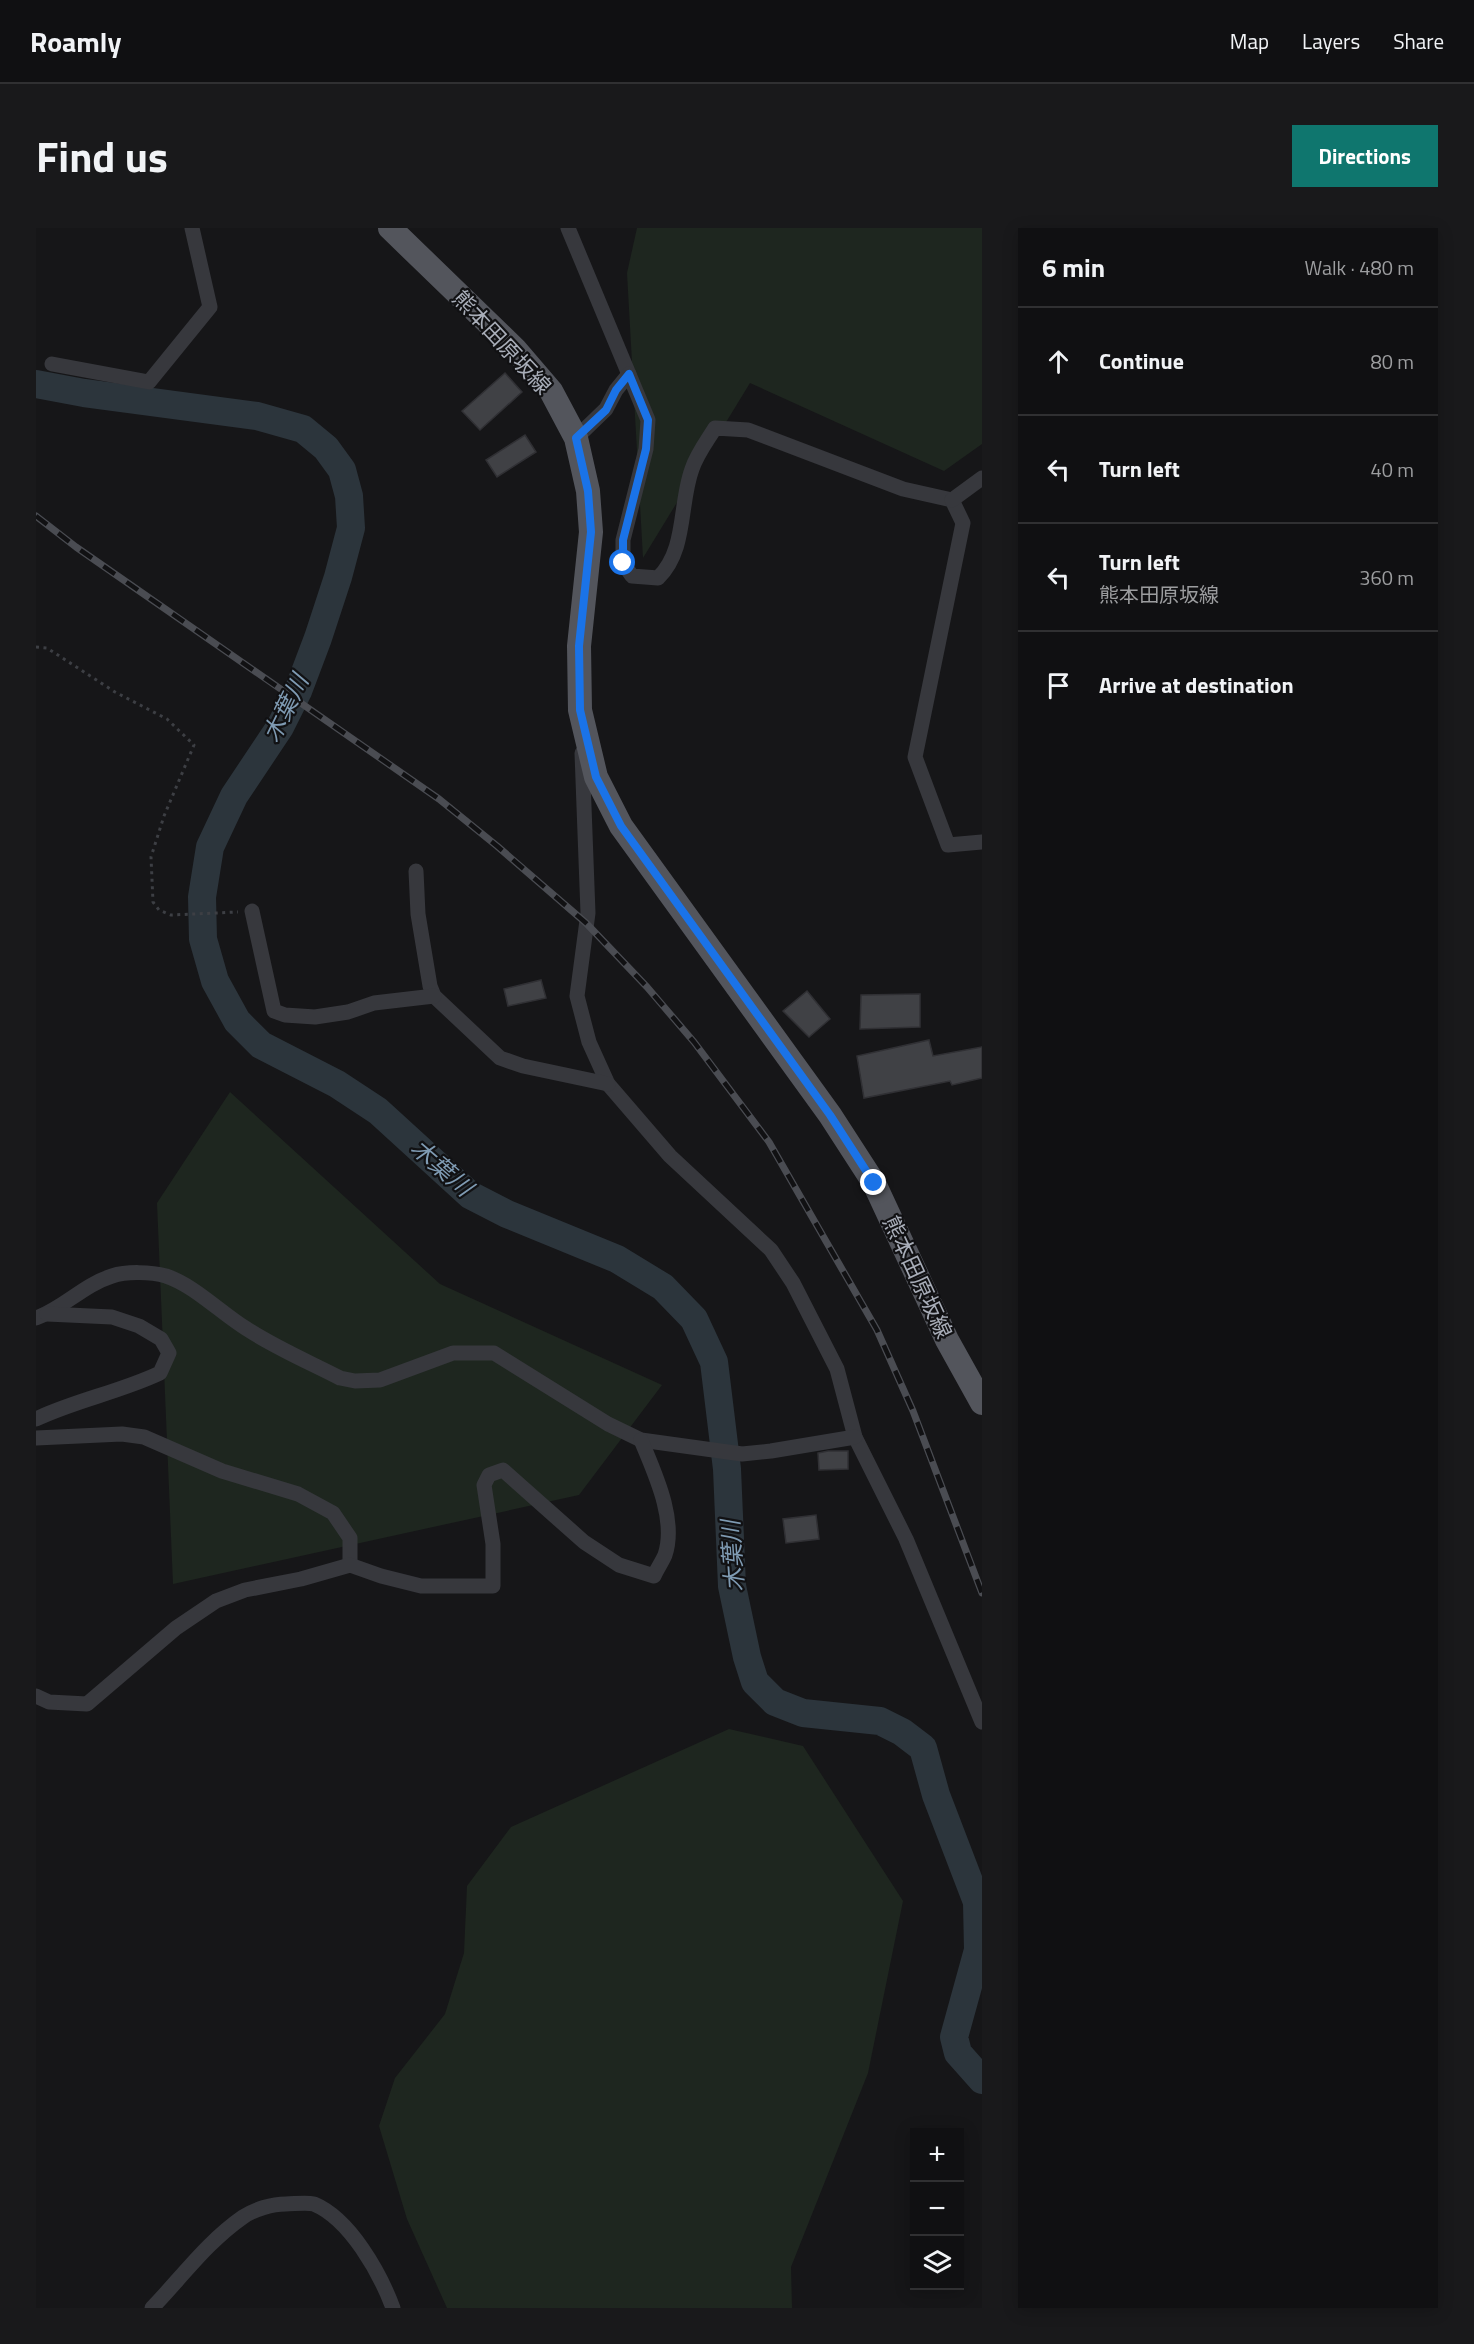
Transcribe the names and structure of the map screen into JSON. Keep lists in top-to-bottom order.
{
  "streets": {
    "main road": ["熊本田原坂線"]
  },
  "water": ["木葉川"],
  "page": {
    "header": "Roamly",
    "nav": ["Map", "Layers", "Share"],
    "title": "Find us",
    "buttons": "Directions",
    "heading": ["6 min", "Walk · 480 m"],
    "list": [
      ["Continue", "80 m"],
      ["Turn left", "40 m"],
      ["Turn left", "熊本田原坂線", "360 m"],
      "Arrive at destination"
    ],
    "map_buttons": ["+", "−"]
  }
}
